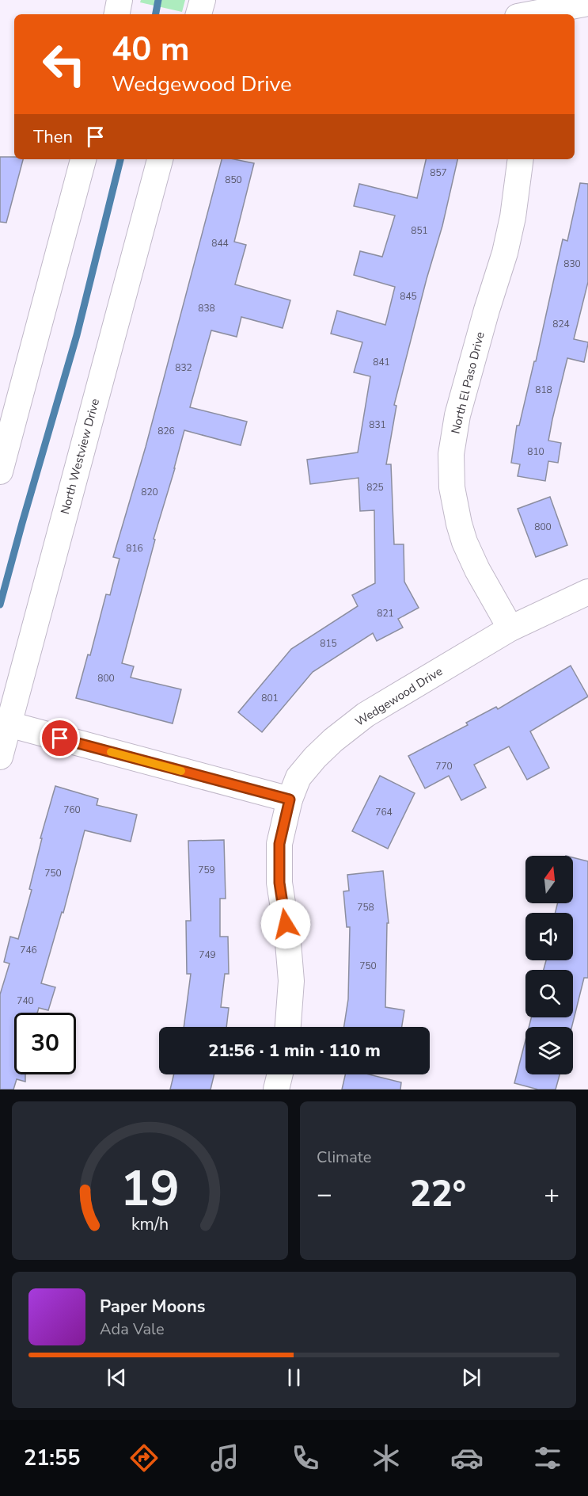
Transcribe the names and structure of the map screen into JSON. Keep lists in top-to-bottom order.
{
  "streets": {
    "street": ["North El Paso Drive", "North Westview Drive", "Wedgewood Drive"]
  },
  "crossings": [
    ["North El Paso Drive", "Wedgewood Drive"]
  ],
  "house_numbers": [
    "857",
    "850",
    "851",
    "844",
    "830",
    "845",
    "838",
    "824",
    "841",
    "832",
    "818",
    "831",
    "826",
    "810",
    "825",
    "820",
    "800",
    "816",
    "821",
    "815",
    "800",
    "801",
    "770",
    "760",
    "764",
    "759",
    "750",
    "758",
    "746",
    "749",
    "750",
    "740"
  ],
  "north": "top",
  "page": {
    "turn": ["40 m", "Wedgewood Drive"],
    "then": "Then",
    "limit": "30",
    "trip": "21:56 · 1 min · 110 m",
    "tile": "Climate",
    "heat": ["−", "22°", "+"],
    "song": ["Paper Moons", "Ada Vale"],
    "tabs": "21:55",
    "gauge": ["19", "km/h"]
  }
}
